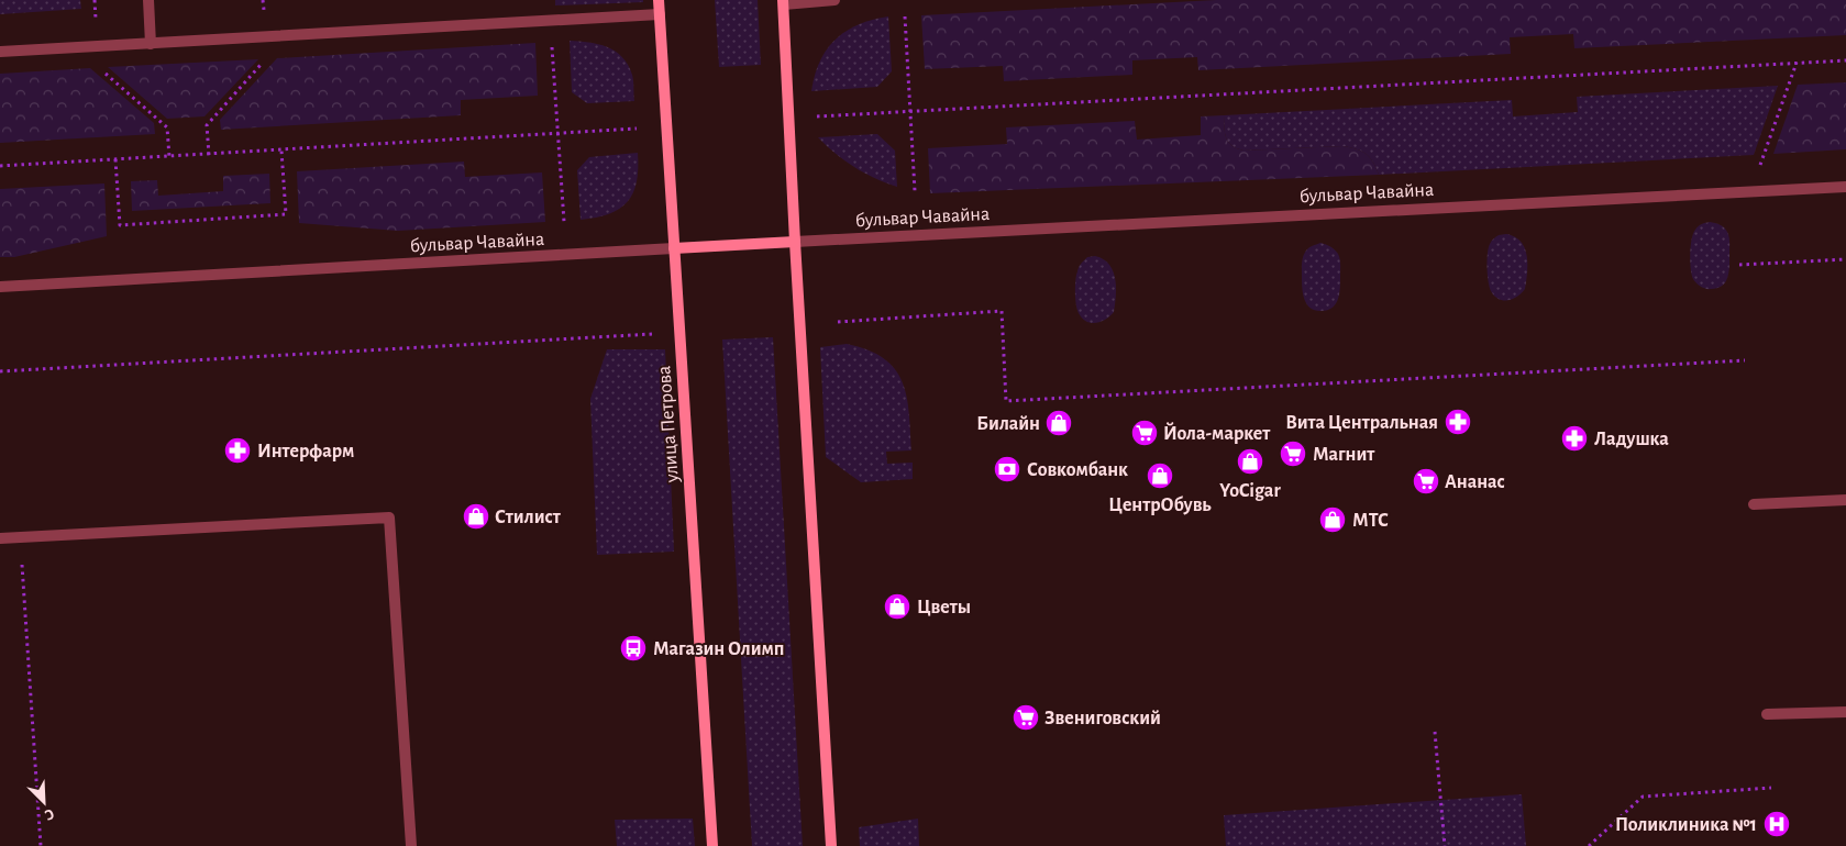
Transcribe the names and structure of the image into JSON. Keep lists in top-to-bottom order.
{
  "streets": {
    "main road": ["бульвар Чавайна", "улица Петрова"]
  },
  "crossings": [
    ["бульвар Чавайна", "улица Петрова"]
  ],
  "places": {
    "pharmacy": ["Вита Центральная", "Ладушка", "Интерфарм"],
    "shop": [
      "Билайн",
      "YoCigar",
      "ЦентрОбувь",
      "Стилист",
      "МТС",
      "Цветы"
    ],
    "supermarket": [
      "Йола-маркет",
      "Магнит",
      "Ананас",
      "Звениговский"
    ],
    "bank": ["Совкомбанк"],
    "bus stop": ["Магазин Олимп"],
    "hospital": ["Поликлиника №1"]
  },
  "north": "bottom right"
}
